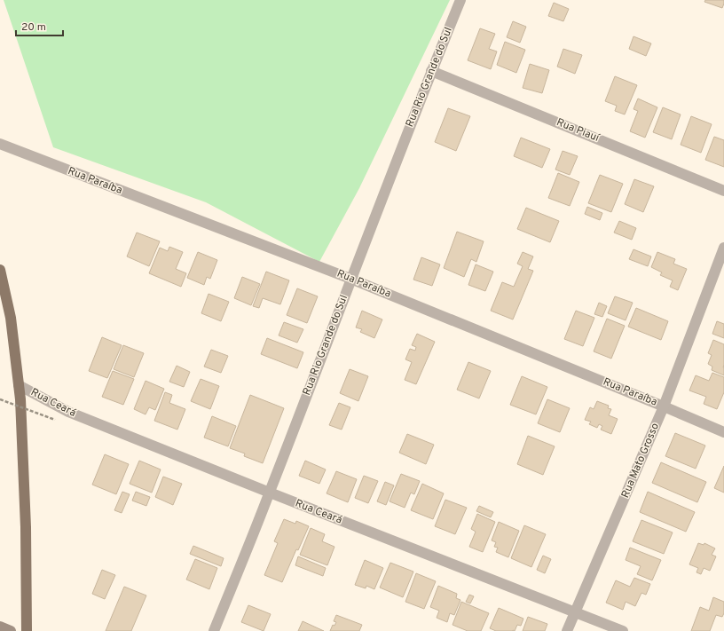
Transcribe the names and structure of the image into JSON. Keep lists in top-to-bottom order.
{
  "streets": {
    "street": [
      "Rua Rio Grande do Sul",
      "Rua Piauí",
      "Rua Paraíba",
      "Rua Ceará",
      "Rua Mato Grosso"
    ]
  },
  "crossings": [
    ["Rua Rio Grande do Sul", "Rua Piauí"],
    ["Rua Rio Grande do Sul", "Rua Paraíba"],
    ["Rua Rio Grande do Sul", "Rua Ceará"],
    ["Rua Paraíba", "Rua Mato Grosso"],
    ["Rua Ceará", "Rua Mato Grosso"]
  ],
  "scale_bar": "20 m"
}
